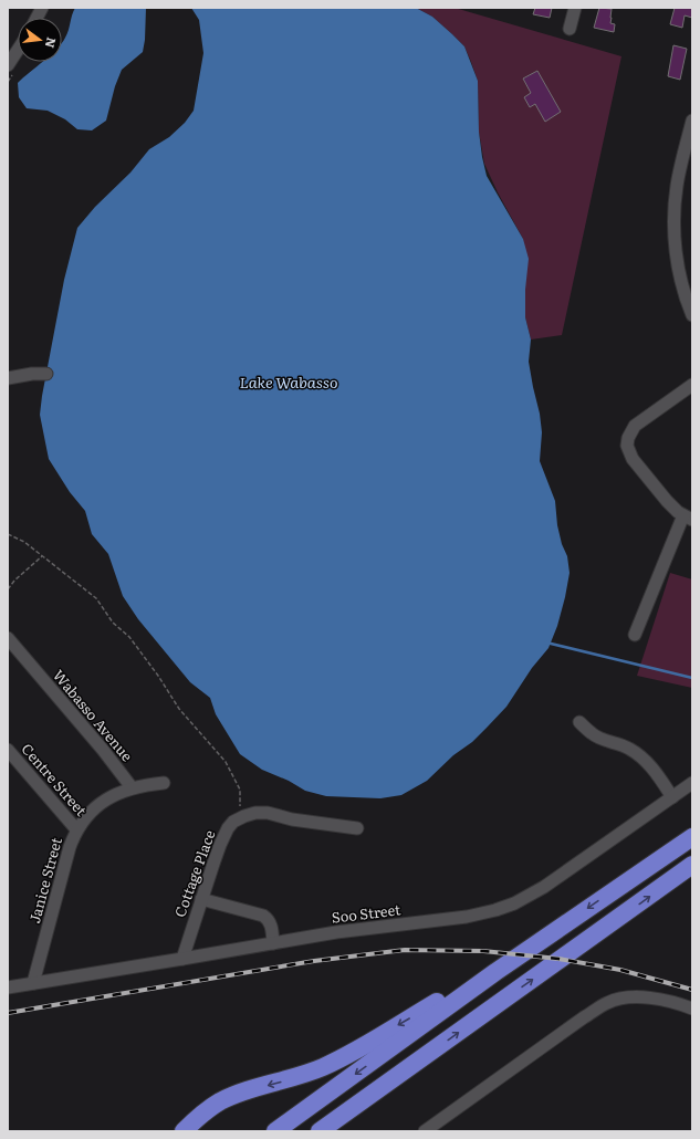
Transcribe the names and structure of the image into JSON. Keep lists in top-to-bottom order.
{
  "streets": {
    "street": [
      "Wabasso Avenue",
      "Centre Street",
      "Cottage Place",
      "Janice Street",
      "Soo Street"
    ]
  },
  "crossings": [
    ["Wabasso Avenue", "Janice Street"],
    ["Centre Street", "Janice Street"],
    ["Cottage Place", "Soo Street"],
    ["Janice Street", "Soo Street"]
  ],
  "water": ["Lake Wabasso"],
  "north": "right"
}
